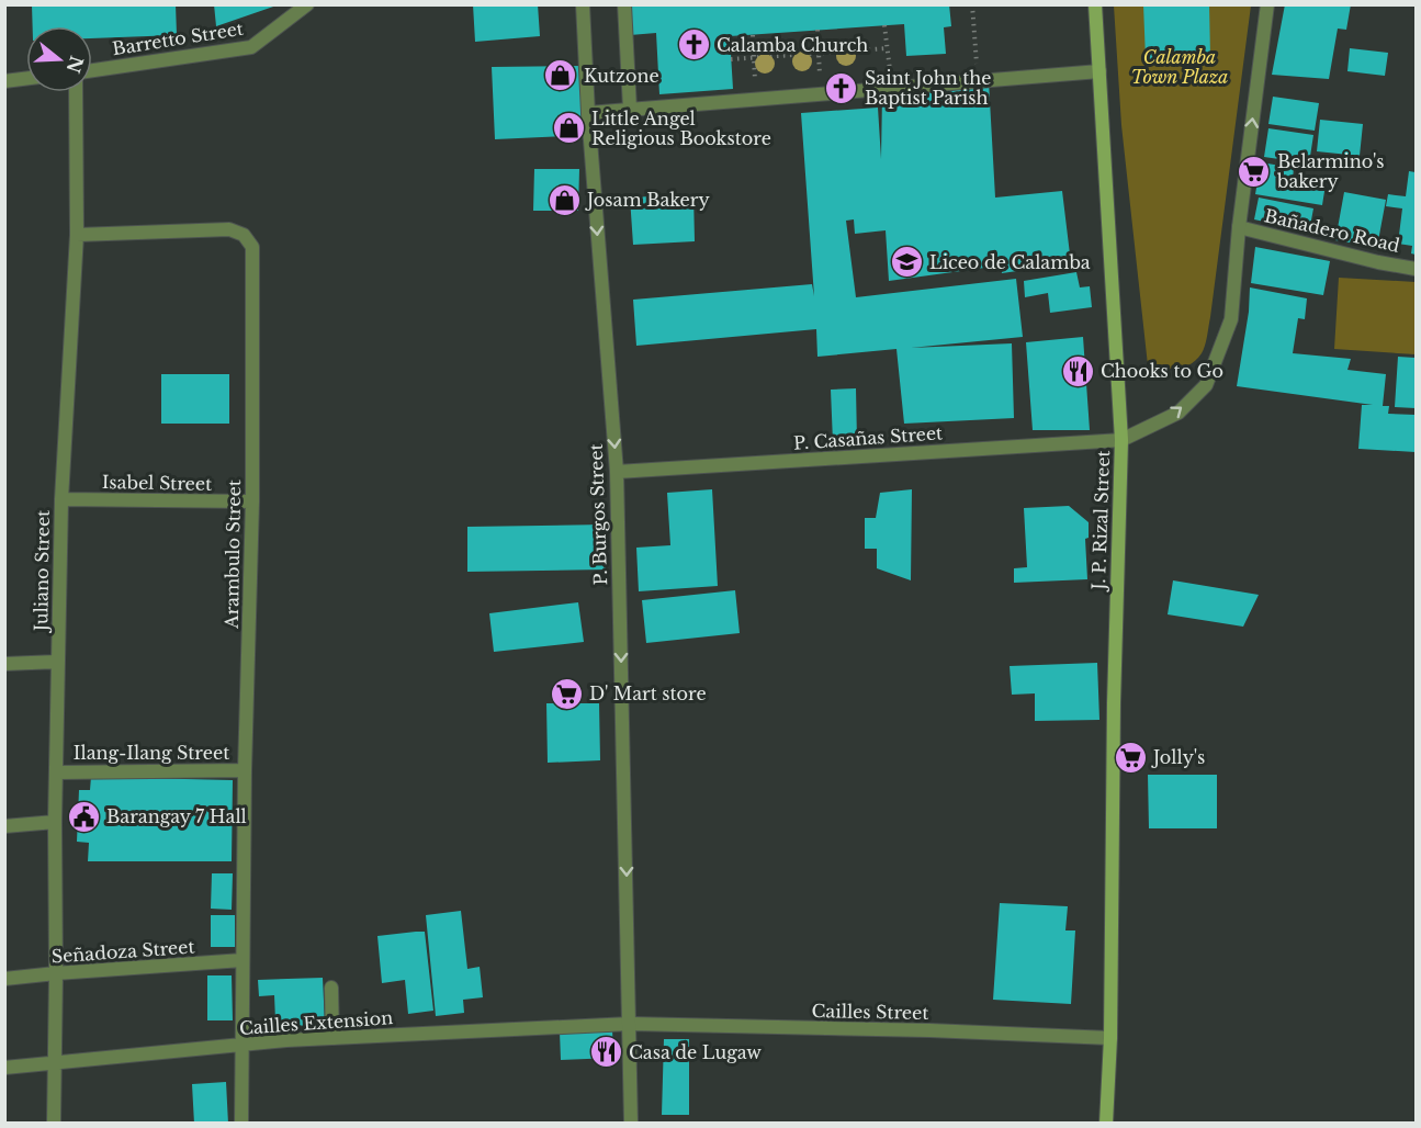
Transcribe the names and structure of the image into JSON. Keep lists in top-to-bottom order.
{
  "streets": {
    "main road": ["J. P. Rizal Street"],
    "street": [
      "Barretto Street",
      "Bañadero Road",
      "P. Casañas Street",
      "Isabel Street",
      "P. Burgos Street",
      "Arambulo Street",
      "Juliano Street",
      "Ilang-Ilang Street",
      "Señadoza Street",
      "Cailles Street",
      "Cailles Extension"
    ]
  },
  "crossings": [
    ["P. Casañas Street", "P. Burgos Street"],
    ["P. Casañas Street", "J. P. Rizal Street"],
    ["Isabel Street", "Arambulo Street"],
    ["Isabel Street", "Juliano Street"],
    ["P. Burgos Street", "Cailles Street"],
    ["P. Burgos Street", "Cailles Extension"],
    ["J. P. Rizal Street", "Cailles Street"],
    ["Arambulo Street", "Juliano Street"],
    ["Arambulo Street", "Ilang-Ilang Street"],
    ["Arambulo Street", "Señadoza Street"],
    ["Arambulo Street", "Cailles Extension"],
    ["Juliano Street", "Ilang-Ilang Street"],
    ["Juliano Street", "Señadoza Street"],
    ["Juliano Street", "Cailles Extension"],
    ["Cailles Street", "Cailles Extension"]
  ],
  "one_way": ["P. Burgos Street"],
  "parks": ["Calamba Town Plaza"],
  "places": {
    "church": ["Calamba Church", "Saint John the Baptist Parish"],
    "shop": ["Kutzone", "Little Angel Religious Bookstore", "Josam Bakery"],
    "supermarket": ["Belarmino's bakery", "D' Mart store", "Jolly's"],
    "school or university": ["Liceo de Calamba"],
    "restaurant": ["Chooks to Go", "Casa de Lugaw"],
    "public building": ["Barangay 7 Hall"]
  },
  "north": "right"
}
